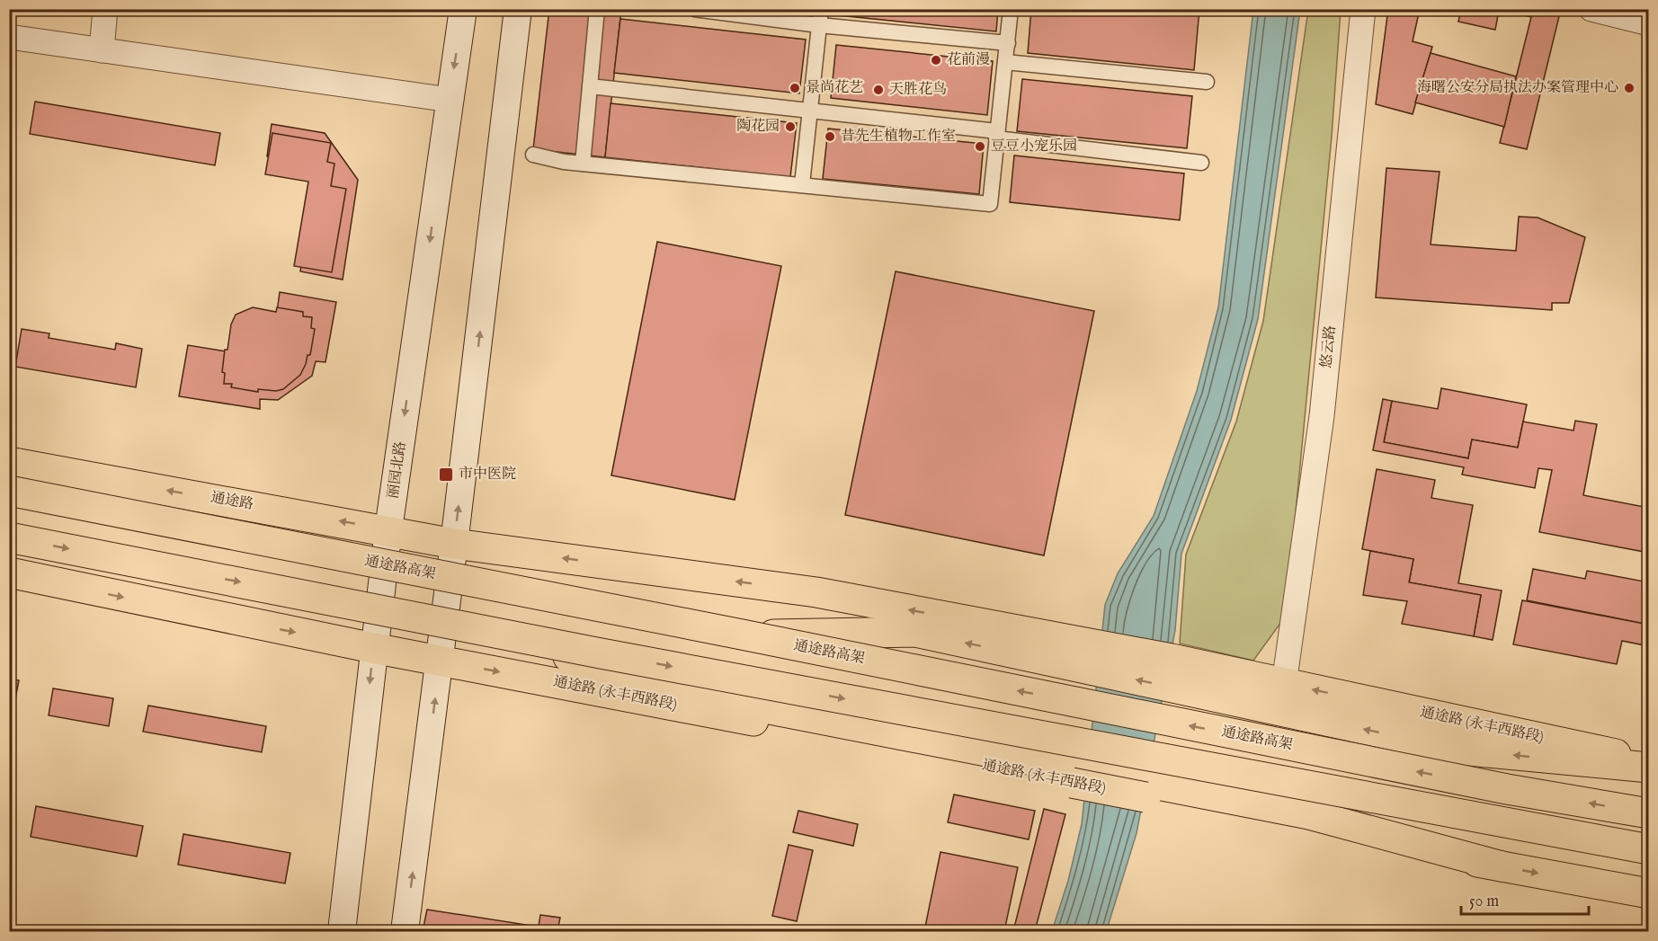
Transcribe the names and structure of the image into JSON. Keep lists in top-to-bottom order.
{
  "streets": {
    "main road": [
      "丽园北路",
      "通途路",
      "通途路高架",
      "通途路 (永丰西路段)"
    ],
    "street": ["悠云路"]
  },
  "crossings": [
    ["悠云路", "通途路 (永丰西路段)"],
    ["丽园北路", "通途路"],
    ["通途路", "通途路 (永丰西路段)"]
  ],
  "places": {
    "other": [
      "花前漫",
      "景尚花艺",
      "海曙公安分局执法办案管理中心",
      "天胜花鸟",
      "陶花园",
      "昔先生植物工作室",
      "豆豆小宠乐园"
    ],
    "transit": ["市中医院"]
  },
  "scale_bar": "50 m"
}
